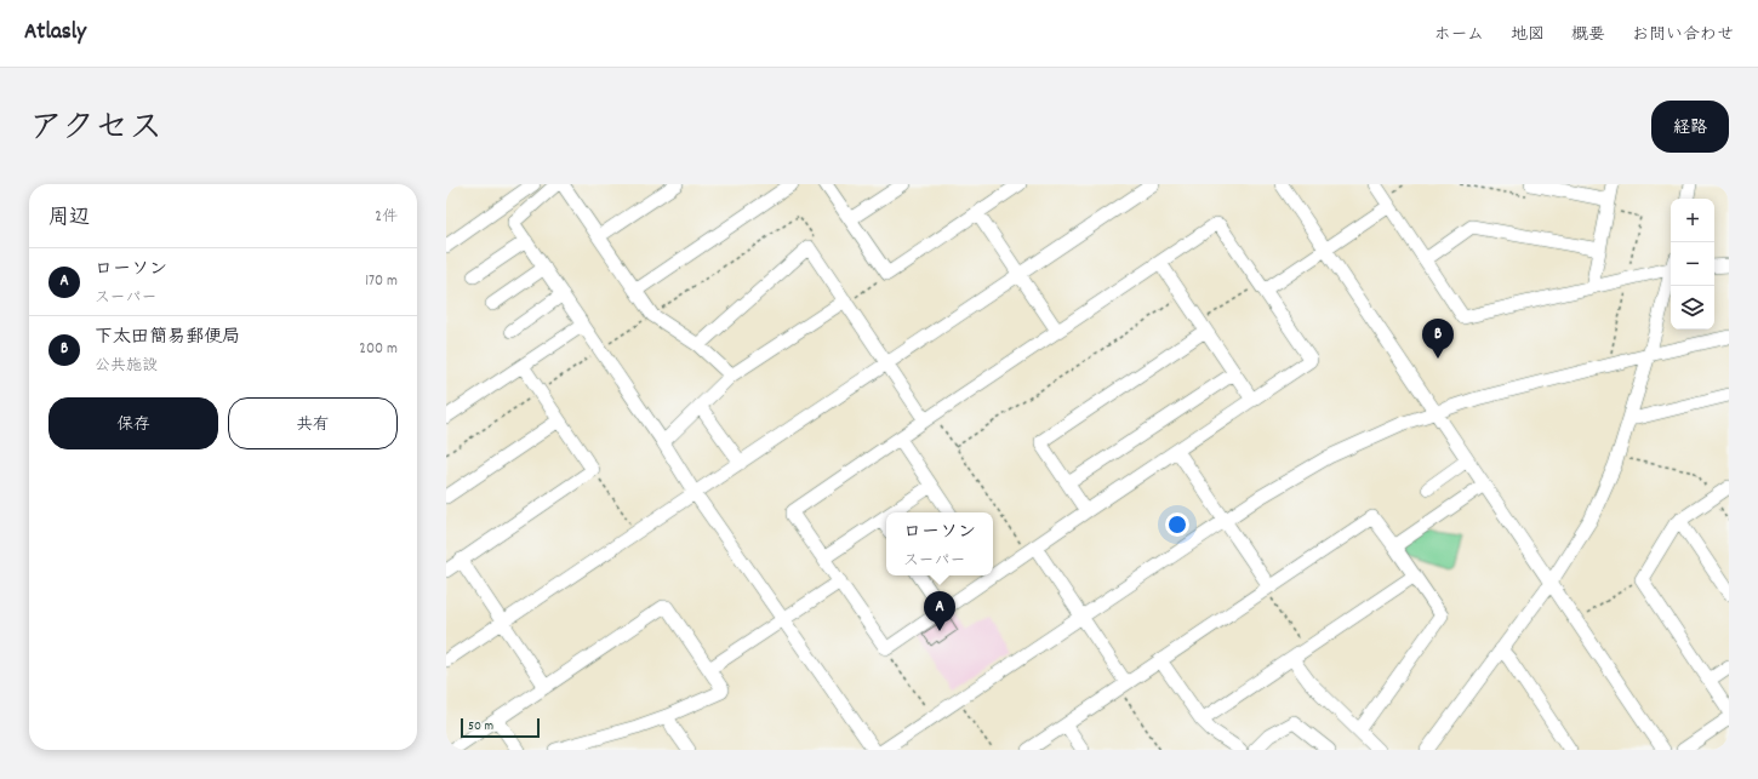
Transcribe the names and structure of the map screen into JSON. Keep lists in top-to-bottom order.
{
  "scale_bar": "50 m",
  "page": {
    "header": "Atlasly",
    "nav": [
      "ホーム",
      "地図",
      "概要",
      "お問い合わせ"
    ],
    "title": "アクセス",
    "buttons": [
      "経路",
      ["保存", "共有"]
    ],
    "heading": ["周辺", "2件"],
    "map_buttons": ["+", "−"],
    "list": [
      {
        "mark": "A",
        "name": "ローソン",
        "note": "スーパー",
        "value": "170 m"
      },
      {
        "mark": "B",
        "name": "下太田簡易郵便局",
        "note": "公共施設",
        "value": "200 m"
      }
    ],
    "pins": ["B", "A"],
    "popup": ["ローソン", "スーパー"],
    "scale": "50 m"
  }
}
